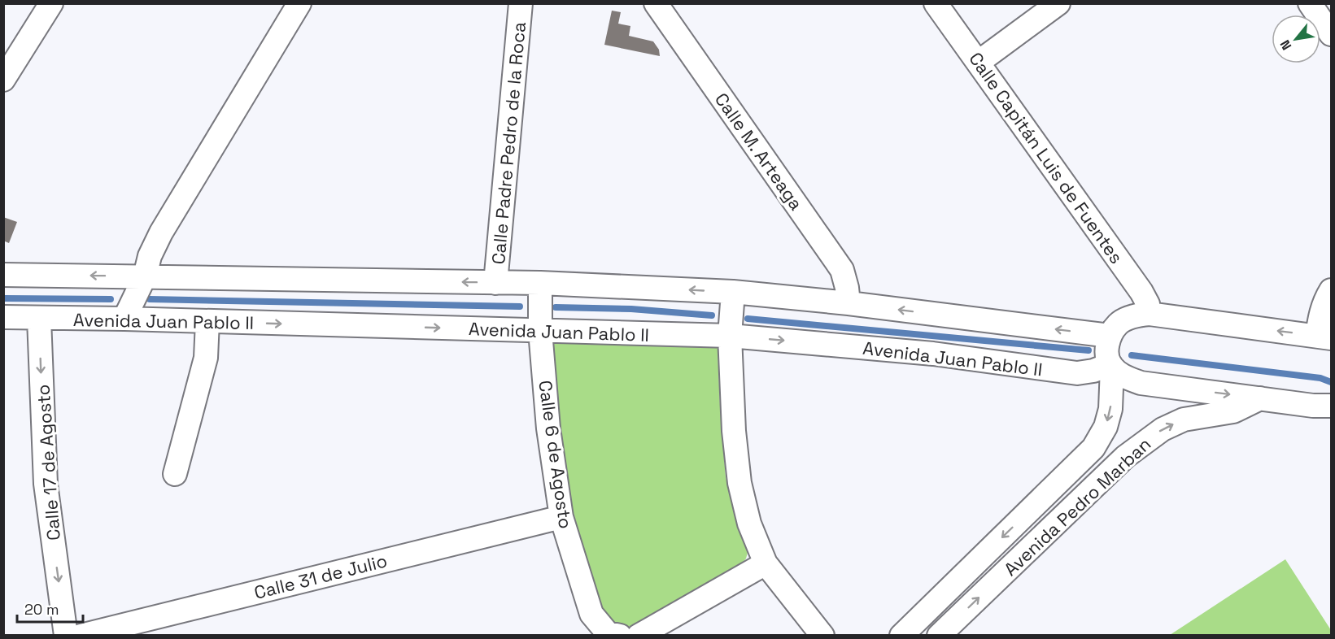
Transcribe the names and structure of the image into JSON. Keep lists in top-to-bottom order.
{
  "streets": {
    "street": [
      "Calle Padre Pedro de la Roca",
      "Calle M. Arteaga",
      "Calle Capitán Luis de Fuentes",
      "Avenida Juan Pablo II",
      "Calle 6 de Agosto",
      "Calle 17 de Agosto",
      "Avenida Pedro Marban",
      "Calle 31 de Julio"
    ]
  },
  "crossings": [
    ["Avenida Juan Pablo II", "Calle 6 de Agosto"],
    ["Avenida Juan Pablo II", "Calle 17 de Agosto"],
    ["Avenida Juan Pablo II", "Avenida Pedro Marban"],
    ["Calle 6 de Agosto", "Calle 31 de Julio"]
  ],
  "scale_bar": "20 m",
  "north": "bottom left"
}
